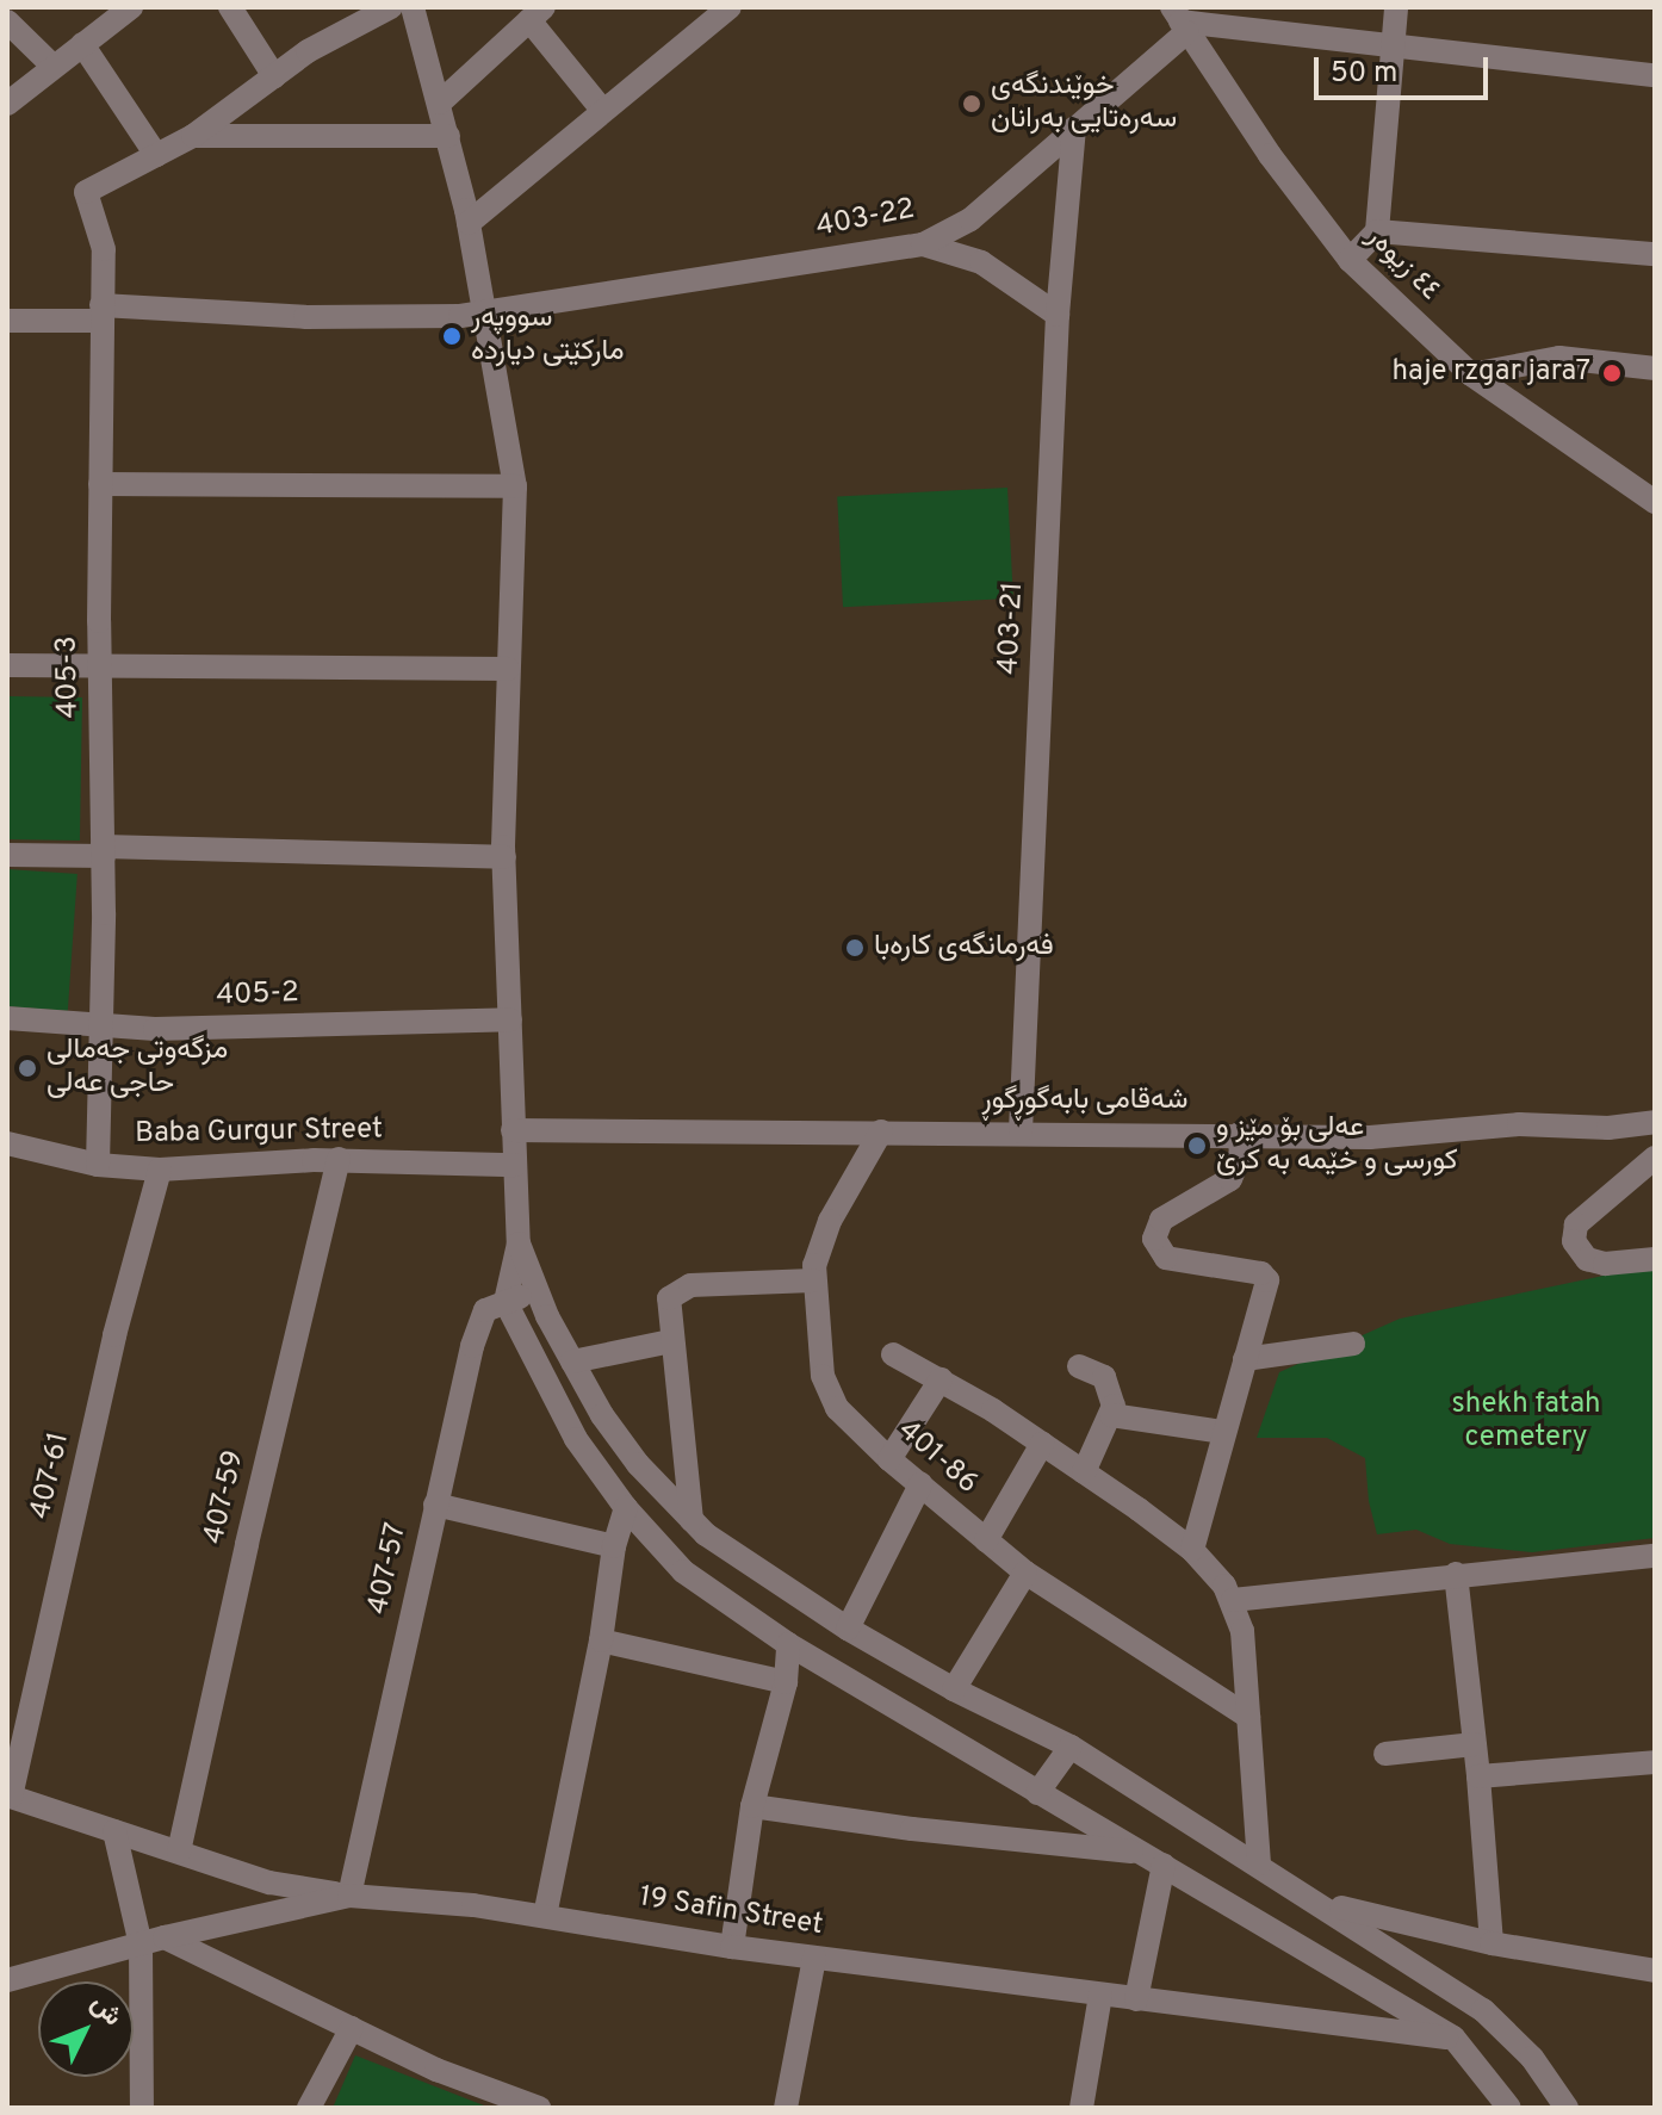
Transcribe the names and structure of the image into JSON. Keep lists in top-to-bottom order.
{
  "streets": {
    "street": [
      "403-22",
      "٤٤ زیوەر",
      "403-21",
      "405-3",
      "405-2",
      "شەقامی بابەگوڕگوڕ",
      "Baba Gurgur Street",
      "401-86",
      "407-61",
      "407-59",
      "407-57",
      "19 Safin Street"
    ]
  },
  "crossings": [
    ["403-22", "٤٤ زیوەر"],
    ["403-22", "403-21"],
    ["403-22", "405-3"],
    ["403-21", "شەقامی بابەگوڕگوڕ"],
    ["405-3", "405-2"],
    ["405-3", "Baba Gurgur Street"],
    ["شەقامی بابەگوڕگوڕ", "401-86"],
    ["Baba Gurgur Street", "407-61"],
    ["Baba Gurgur Street", "407-59"],
    ["407-57", "19 Safin Street"]
  ],
  "parks": ["shekh fatah cemetery"],
  "places": [
    "خوێندنگەی سەرەتایی بەرانان",
    "سووپەر مارکێتی دیاردە",
    "haje rzgar jara7",
    "فەرمانگەی کارەبا",
    "مزگەوتی جەمالی حاجی عەلی",
    "عەلی بۆ مێز و کورسی و خێمە بە کرێ"
  ],
  "scale_bar": "50 m",
  "north": "top right"
}
